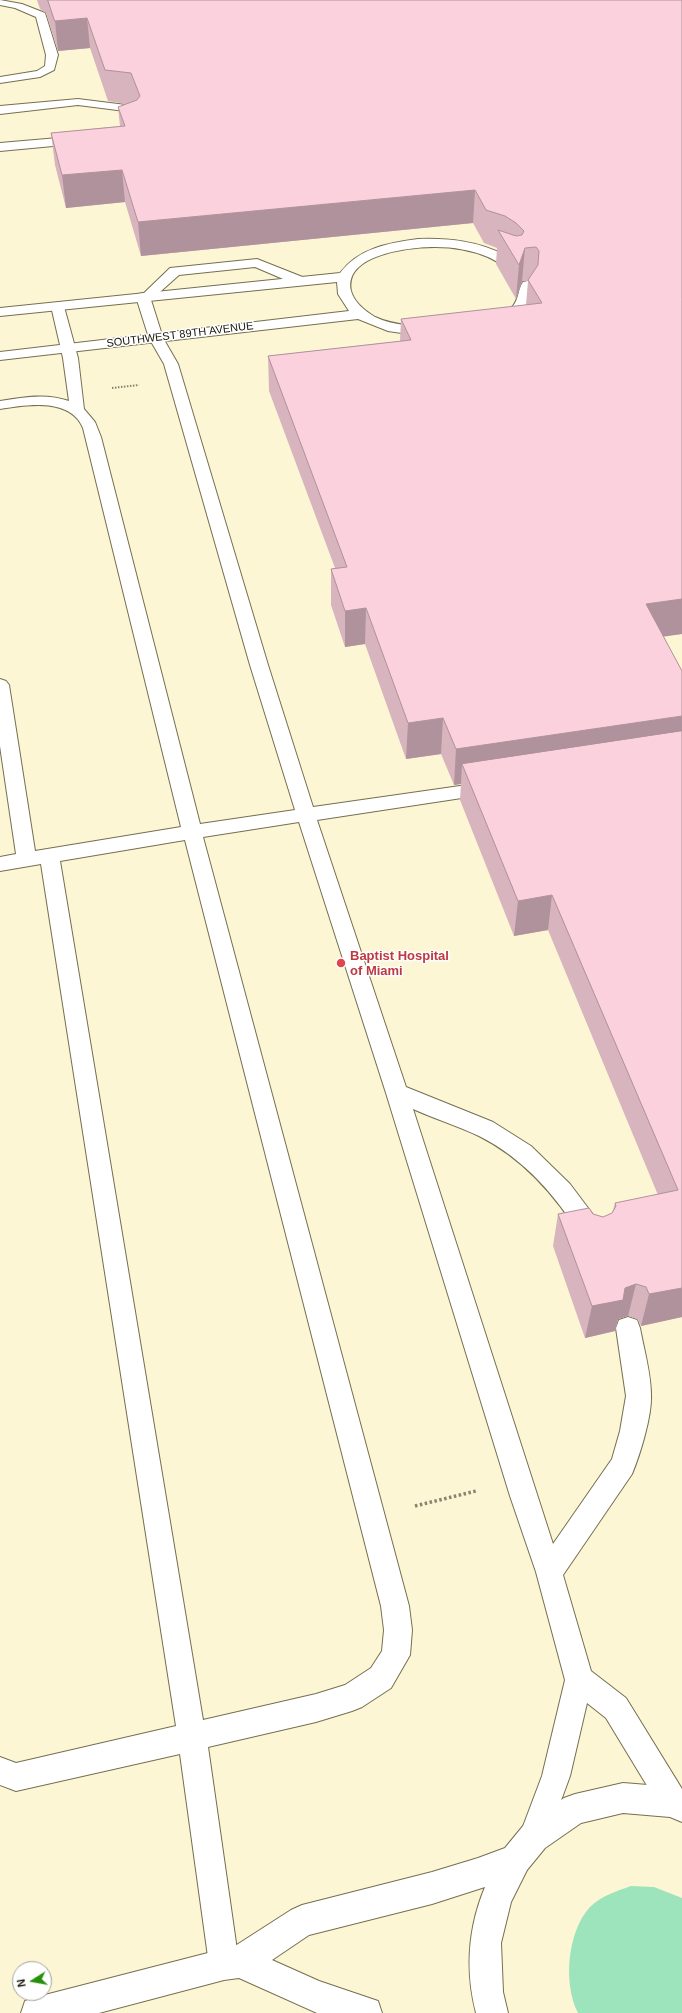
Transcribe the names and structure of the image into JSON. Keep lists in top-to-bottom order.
{
  "streets": {
    "street": ["SOUTHWEST 89TH AVENUE"]
  },
  "places": ["Baptist Hospital of Miami"],
  "north": "left"
}
